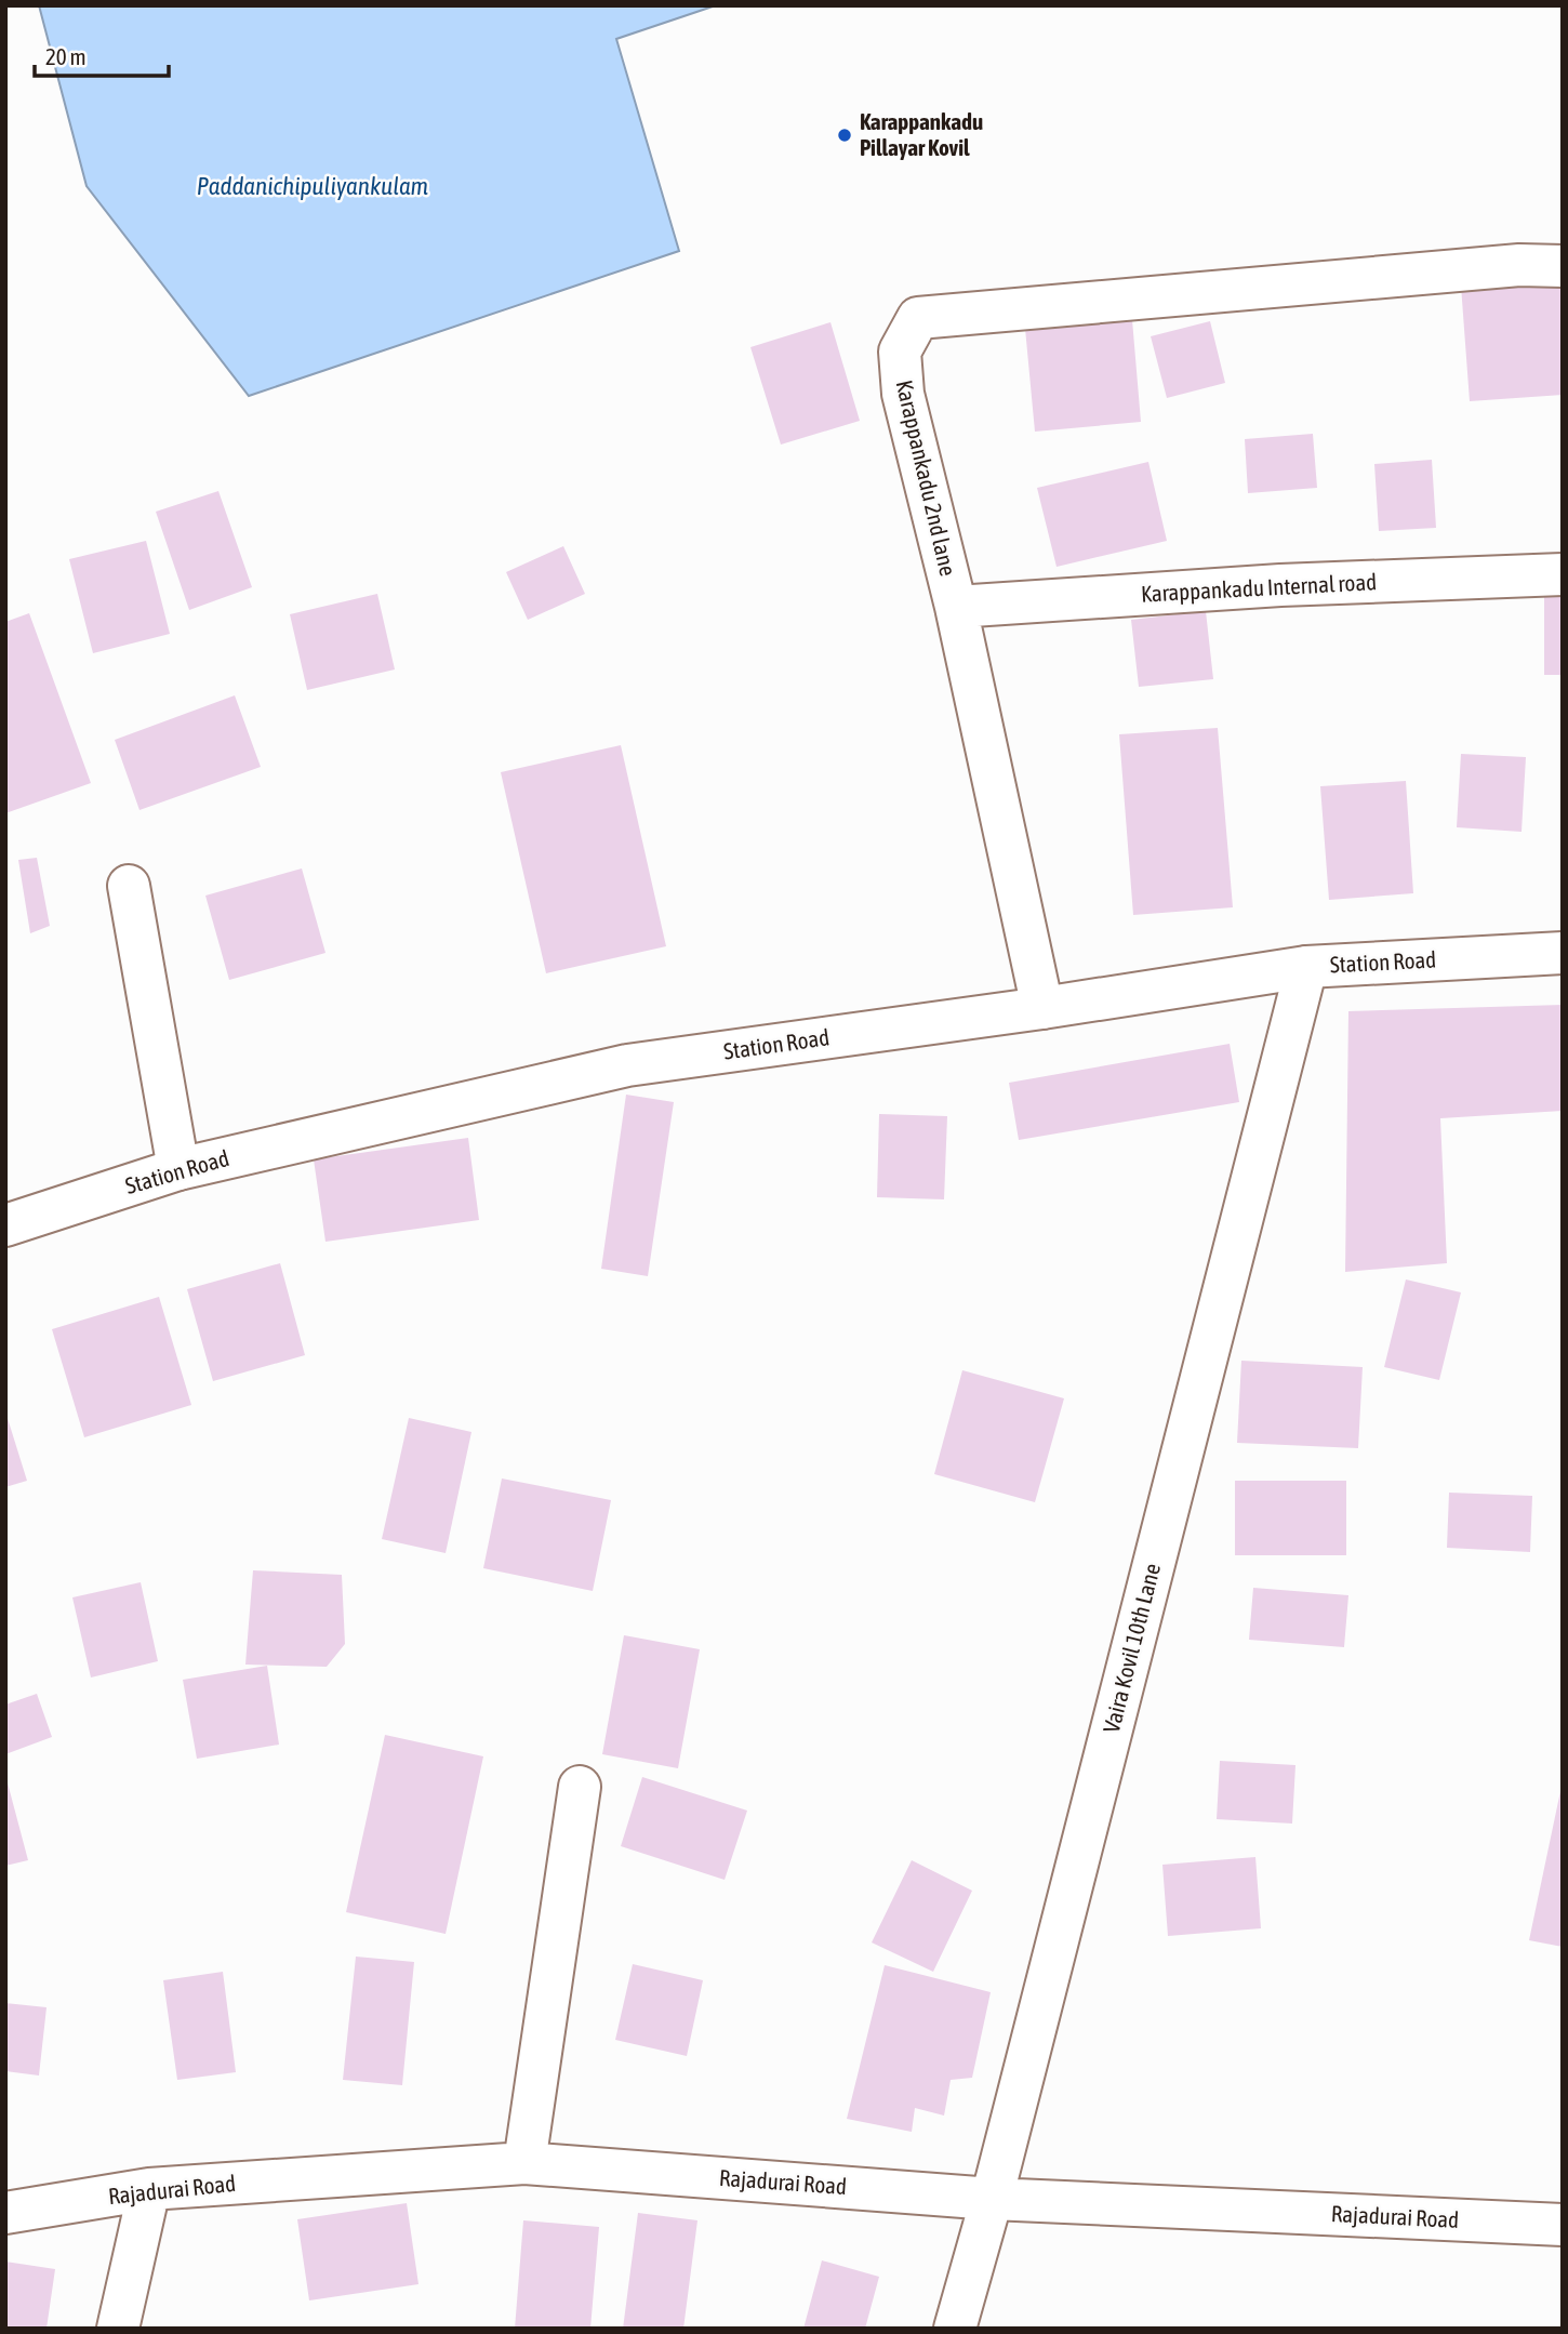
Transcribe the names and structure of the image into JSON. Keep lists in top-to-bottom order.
{
  "streets": {
    "street": [
      "Karappankadu 2nd lane",
      "Karappankadu Internal road",
      "Station Road",
      "Vaira Kovil 10th Lane",
      "Rajadurai Road"
    ]
  },
  "crossings": [
    ["Karappankadu 2nd lane", "Karappankadu Internal road"],
    ["Karappankadu 2nd lane", "Station Road"],
    ["Station Road", "Vaira Kovil 10th Lane"],
    ["Vaira Kovil 10th Lane", "Rajadurai Road"]
  ],
  "water": ["Paddanichipuliyankulam"],
  "places": ["Karappankadu Pillayar Kovil"],
  "scale_bar": "20 m"
}
